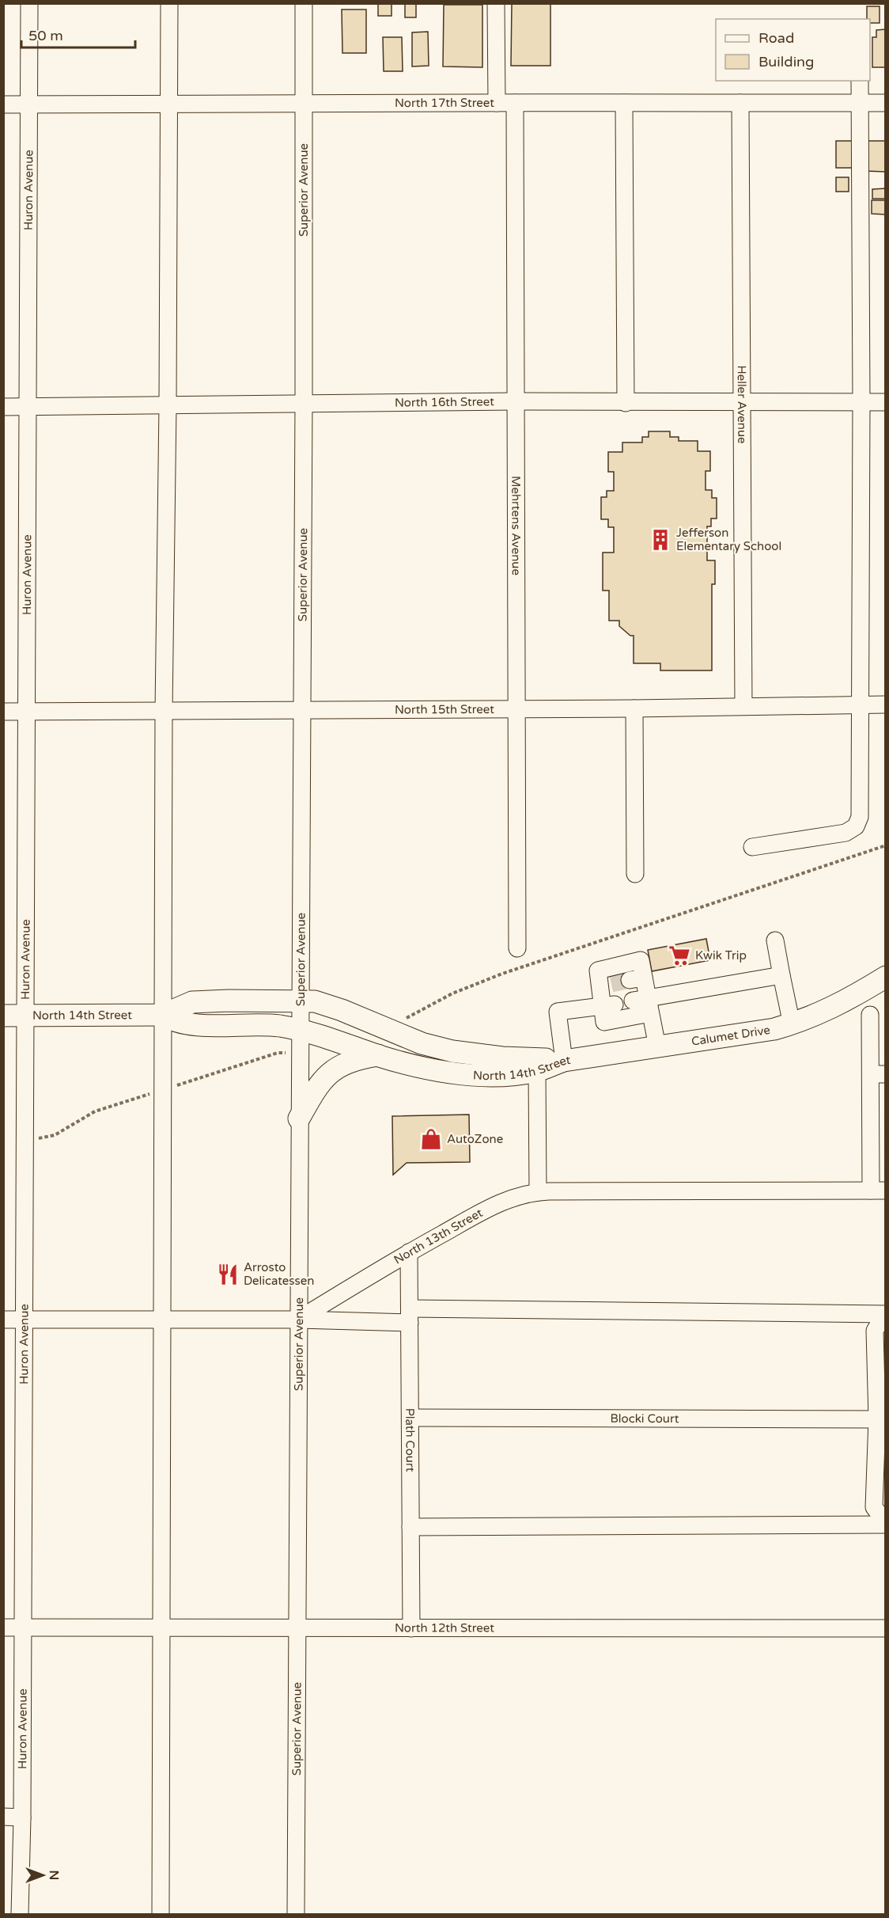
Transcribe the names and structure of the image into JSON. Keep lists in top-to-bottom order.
{
  "streets": {
    "main road": ["North 14th Street", "Calumet Drive"],
    "street": [
      "North 17th Street",
      "Huron Avenue",
      "Superior Avenue",
      "North 16th Street",
      "Heller Avenue",
      "Mehrtens Avenue",
      "North 15th Street",
      "North 13th Street",
      "Blocki Court",
      "Plath Court",
      "North 12th Street"
    ]
  },
  "crossings": [
    ["North 17th Street", "Huron Avenue"],
    ["North 17th Street", "Superior Avenue"],
    ["North 17th Street", "Heller Avenue"],
    ["North 17th Street", "Mehrtens Avenue"],
    ["Huron Avenue", "North 16th Street"],
    ["Huron Avenue", "North 15th Street"],
    ["Huron Avenue", "North 14th Street"],
    ["Huron Avenue", "North 12th Street"],
    ["Superior Avenue", "North 16th Street"],
    ["Superior Avenue", "North 15th Street"],
    ["Superior Avenue", "North 14th Street"],
    ["Superior Avenue", "North 13th Street"],
    ["Superior Avenue", "North 12th Street"],
    ["North 16th Street", "Heller Avenue"],
    ["North 16th Street", "Mehrtens Avenue"],
    ["Heller Avenue", "North 15th Street"],
    ["Mehrtens Avenue", "North 15th Street"],
    ["North 14th Street", "Calumet Drive"],
    ["North 13th Street", "Plath Court"],
    ["Blocki Court", "Plath Court"],
    ["Plath Court", "North 12th Street"]
  ],
  "places": {
    "building": ["Jefferson Elementary School"],
    "supermarket": ["Kwik Trip"],
    "shop": ["AutoZone"],
    "restaurant": ["Arrosto Delicatessen"]
  },
  "legend": ["Road", "Building"],
  "scale_bar": "50 m",
  "north": "right"
}
